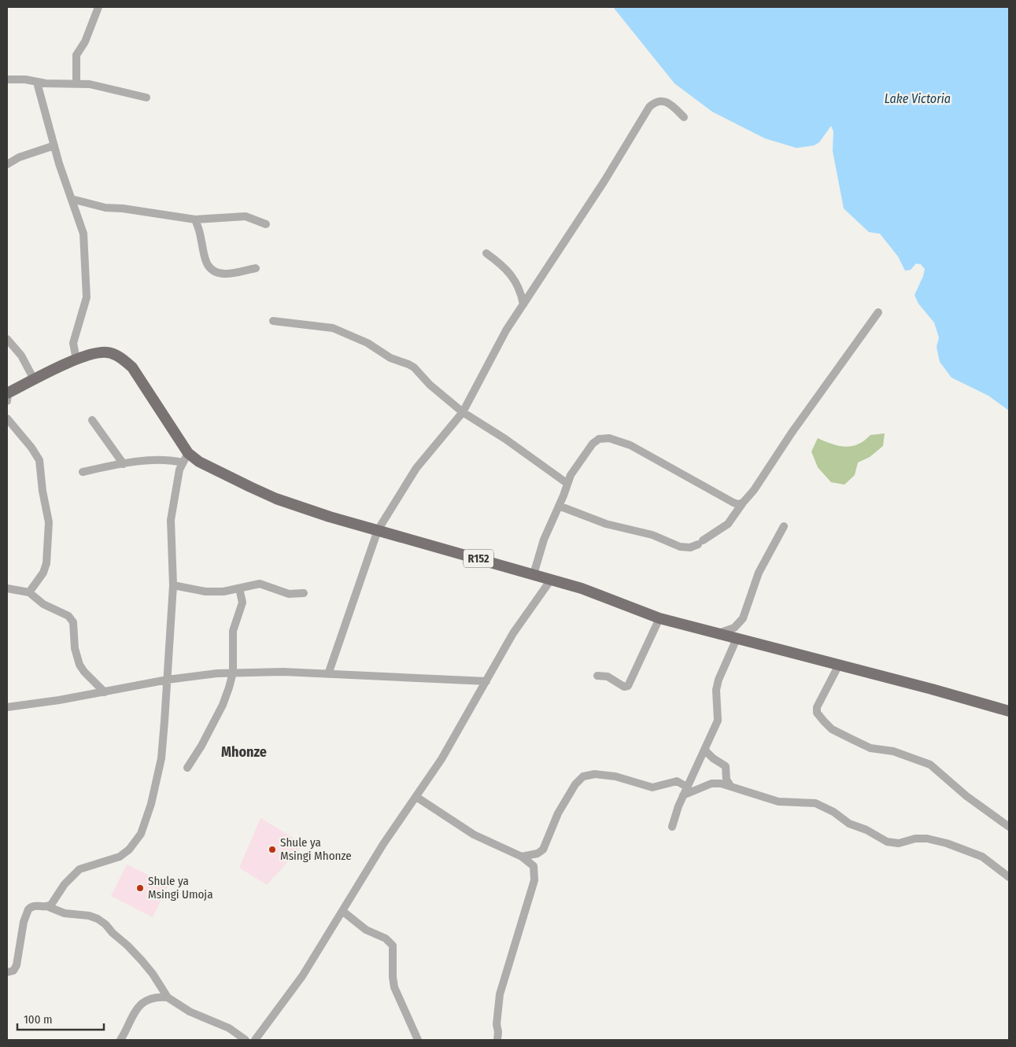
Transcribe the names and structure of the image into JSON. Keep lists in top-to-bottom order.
{
  "streets": {
    "main road": ["R152"]
  },
  "districts": ["Mhonze"],
  "water": ["Lake Victoria"],
  "places": ["Shule ya Msingi Mhonze", "Shule ya Msingi Umoja"],
  "scale_bar": "100 m"
}
